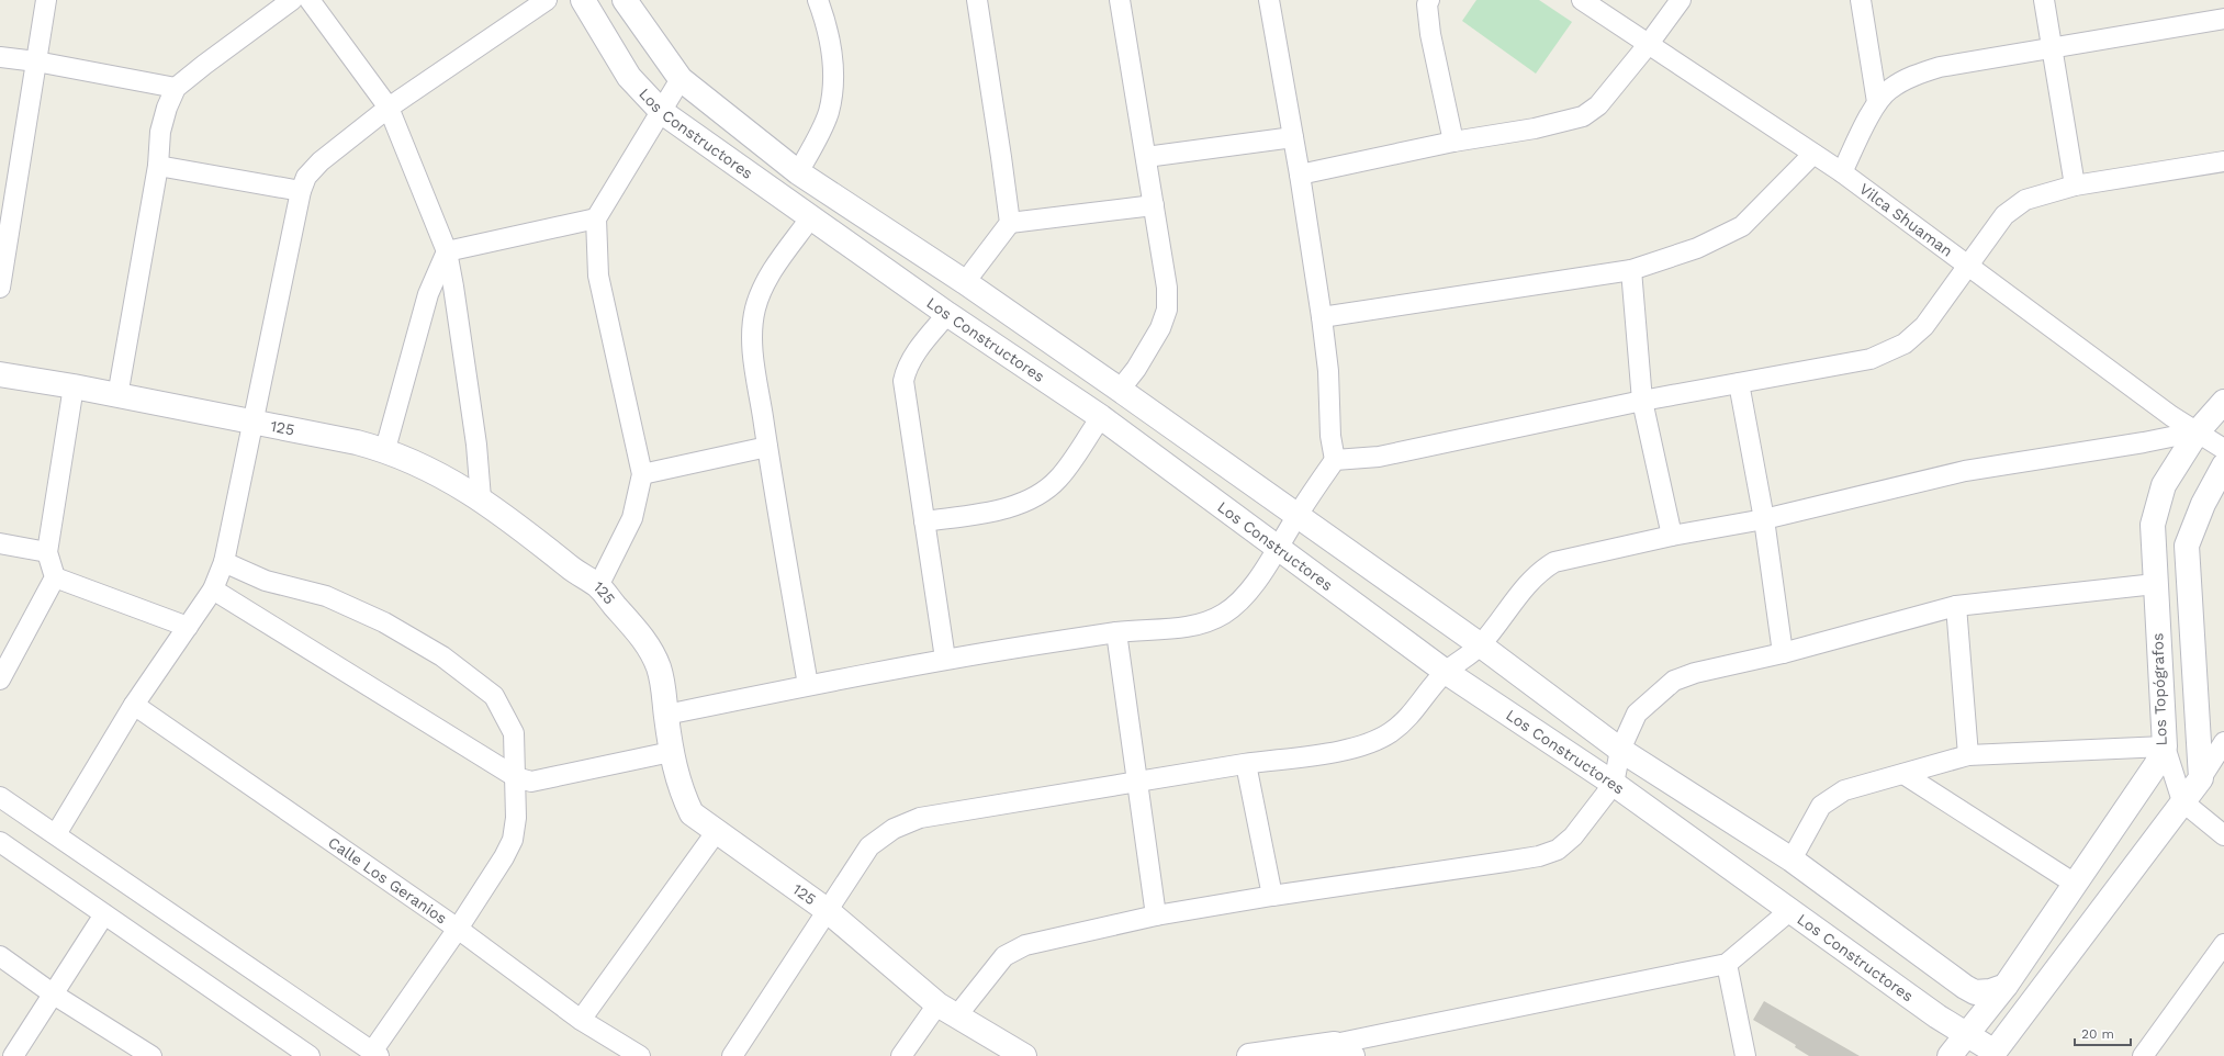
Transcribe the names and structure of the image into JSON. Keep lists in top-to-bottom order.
{
  "streets": {
    "main road": ["Los Constructores", "125", "Los Topógrafos"],
    "street": ["Vilca Shuaman", "Calle Los Geranios"]
  },
  "crossings": [
    ["Los Constructores", "Los Topógrafos"],
    ["Vilca Shuaman", "Los Topógrafos"]
  ],
  "scale_bar": "20 m"
}
